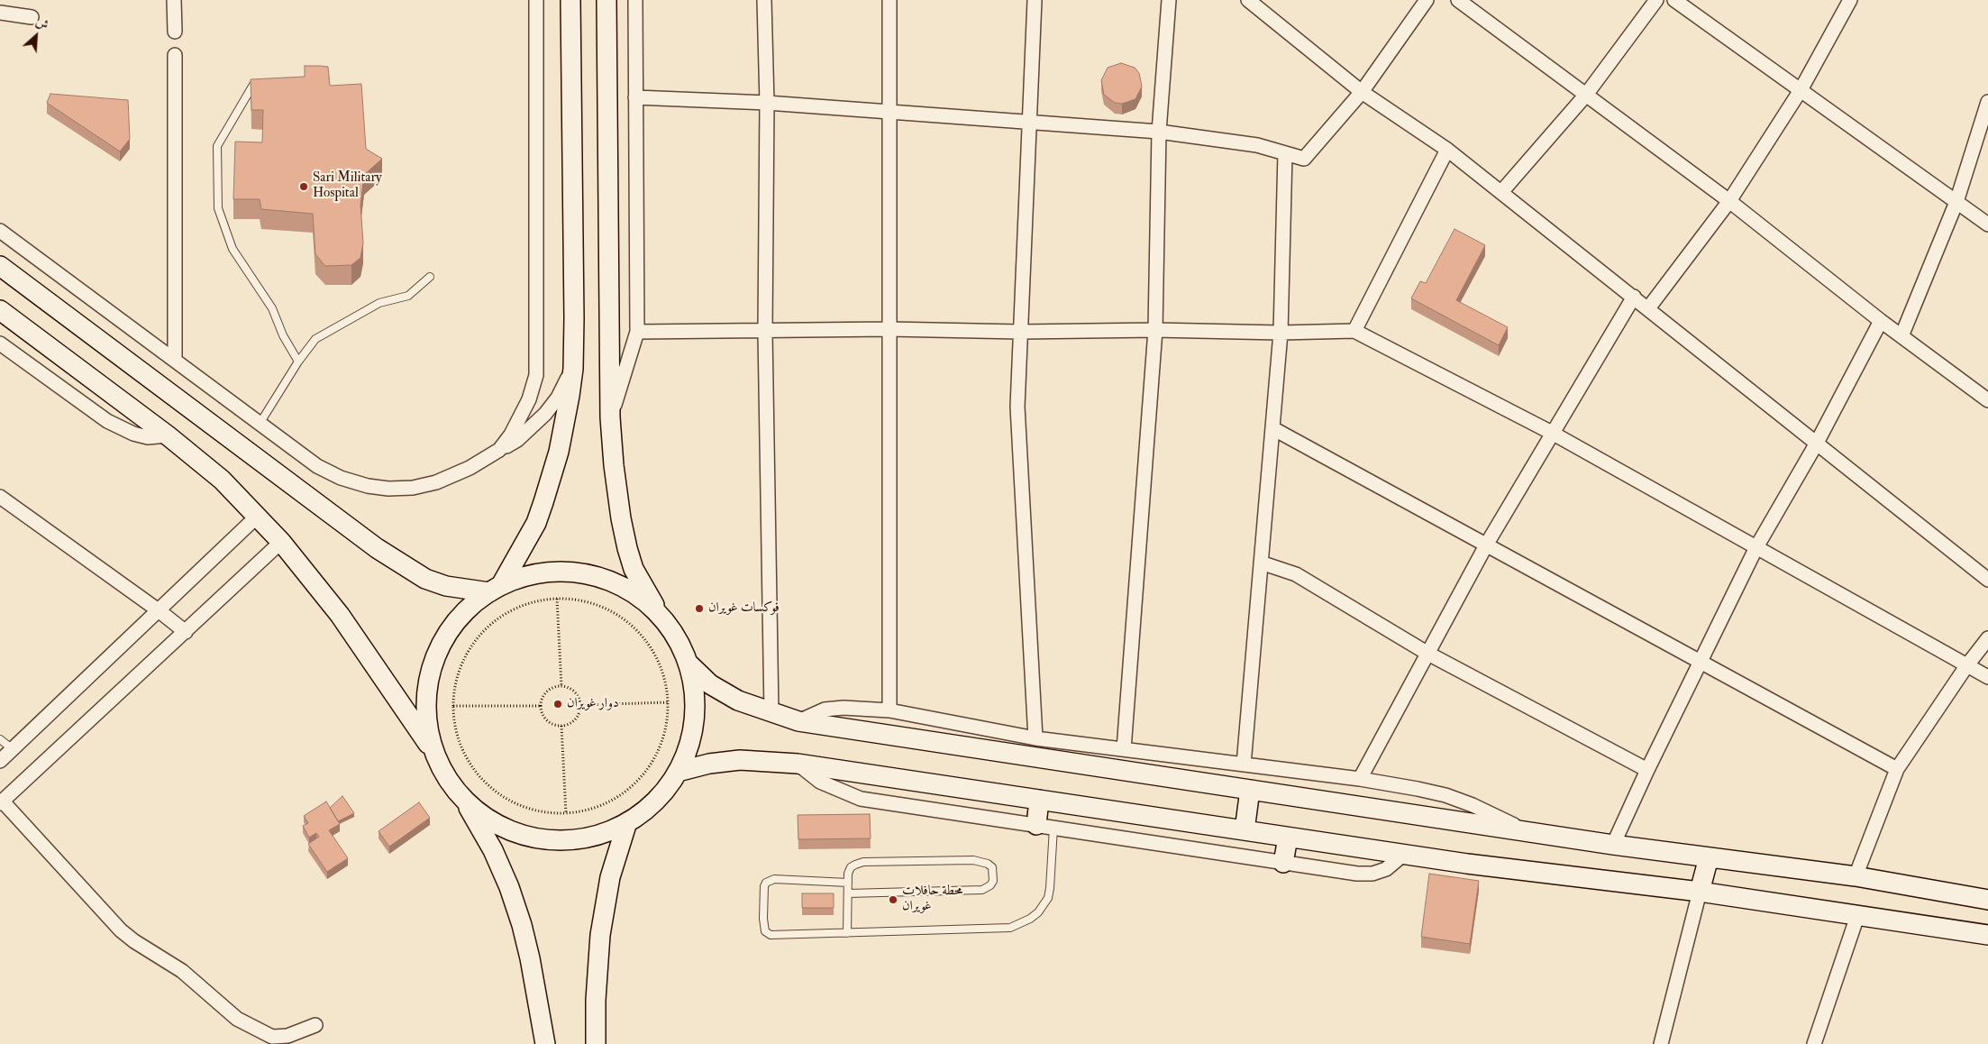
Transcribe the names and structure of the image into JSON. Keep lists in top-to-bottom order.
{
  "places": [
    "Sari Military Hospital",
    "فوكسات غويران",
    "دوار غويران",
    "محطة حافلات غويران"
  ],
  "north": "top right"
}
